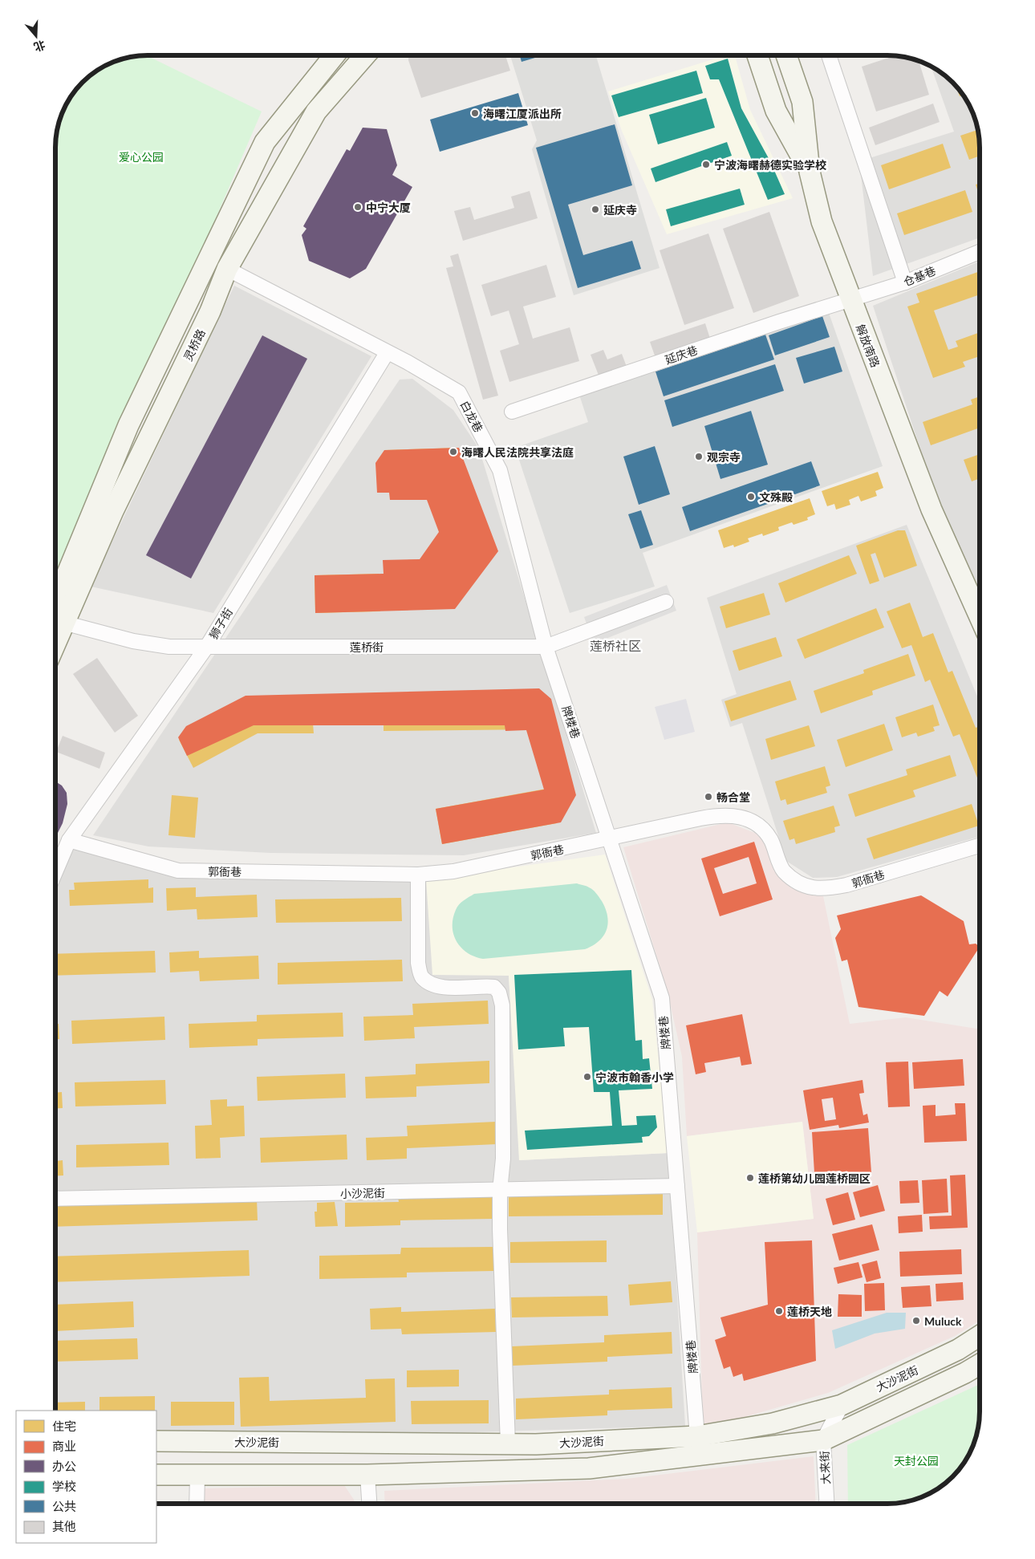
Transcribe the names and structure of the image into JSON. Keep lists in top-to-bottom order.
{
  "streets": {
    "main road": ["灵桥路", "解放南路", "大沙泥街"],
    "street": [
      "仓基巷",
      "延庆巷",
      "白龙巷",
      "狮子街",
      "莲桥街",
      "牌楼巷",
      "郭衙巷",
      "小沙泥街",
      "大来街"
    ]
  },
  "crossings": [
    ["仓基巷", "解放南路"],
    ["仓基巷", "延庆巷"],
    ["灵桥路", "白龙巷"],
    ["灵桥路", "莲桥街"],
    ["解放南路", "延庆巷"],
    ["白龙巷", "狮子街"],
    ["白龙巷", "莲桥街"],
    ["白龙巷", "牌楼巷"],
    ["狮子街", "莲桥街"],
    ["狮子街", "郭衙巷"],
    ["莲桥街", "牌楼巷"],
    ["牌楼巷", "郭衙巷"],
    ["牌楼巷", "小沙泥街"],
    ["牌楼巷", "大沙泥街"],
    ["大沙泥街", "大来街"]
  ],
  "districts": ["莲桥社区"],
  "parks": ["爱心公园", "天封公园"],
  "places": [
    "海曙江厦派出所",
    "宁波海曙赫德实验学校",
    "中宁大厦",
    "延庆寺",
    "海曙人民法院共享法庭",
    "观宗寺",
    "文殊殿",
    "畅合堂",
    "宁波市翰香小学",
    "莲桥第幼儿园莲桥园区",
    "莲桥天地",
    "Muluck"
  ],
  "legend": [
    "住宅",
    "商业",
    "办公",
    "学校",
    "公共",
    "其他"
  ],
  "north": "bottom"
}
